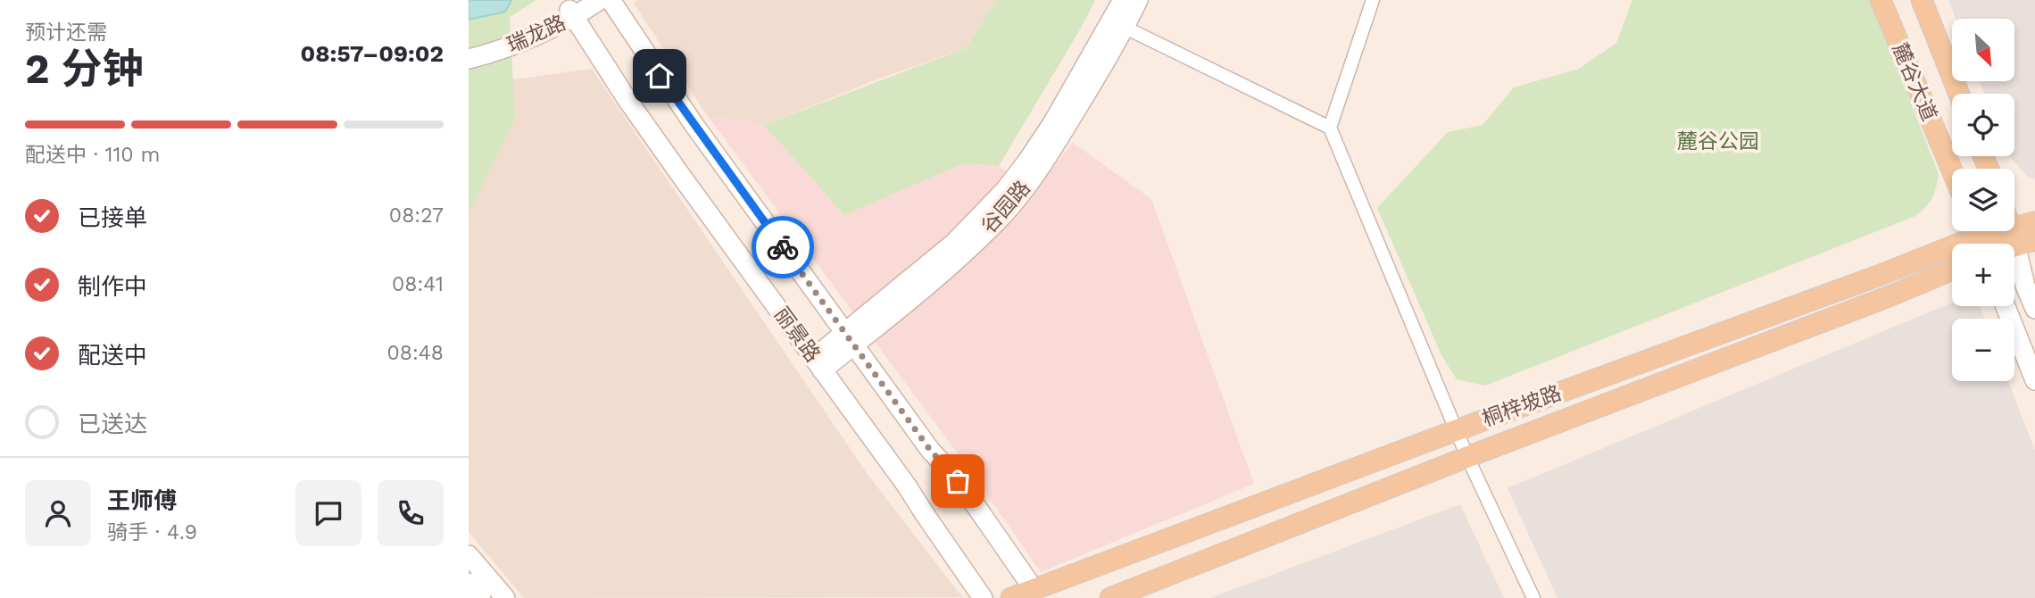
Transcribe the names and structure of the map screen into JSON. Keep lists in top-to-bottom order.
{
  "streets": {
    "main road": [
      "瑞龙路",
      "麓谷大道",
      "谷园路",
      "丽景路",
      "桐梓坡路"
    ]
  },
  "crossings": [
    ["瑞龙路", "丽景路"],
    ["谷园路", "丽景路"],
    ["丽景路", "桐梓坡路"]
  ],
  "parks": ["麓谷公园"],
  "north": "bottom right",
  "page": {
    "heading": ["2 分钟", "预计还需", "08:57–09:02"],
    "panel": ["王师傅", "骑手 · 4.9"],
    "map_buttons": ["+", "−"],
    "bar": "配送中 · 110 m",
    "list": [
      ["已接单", "08:27"],
      ["制作中", "08:41"],
      ["配送中", "08:48"],
      "已送达"
    ]
  }
}
